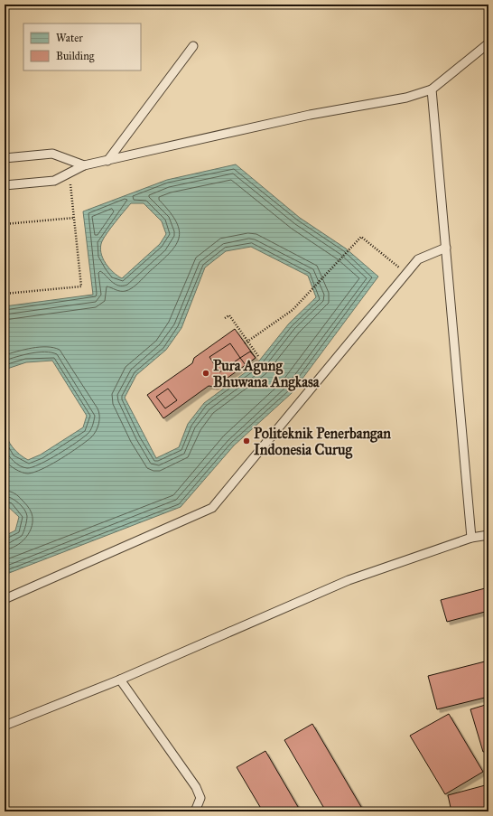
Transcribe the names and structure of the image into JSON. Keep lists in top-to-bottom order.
{
  "places": ["Pura Agung Bhuwana Angkasa", "Politeknik Penerbangan Indonesia Curug"],
  "legend": ["Water", "Building"]
}
